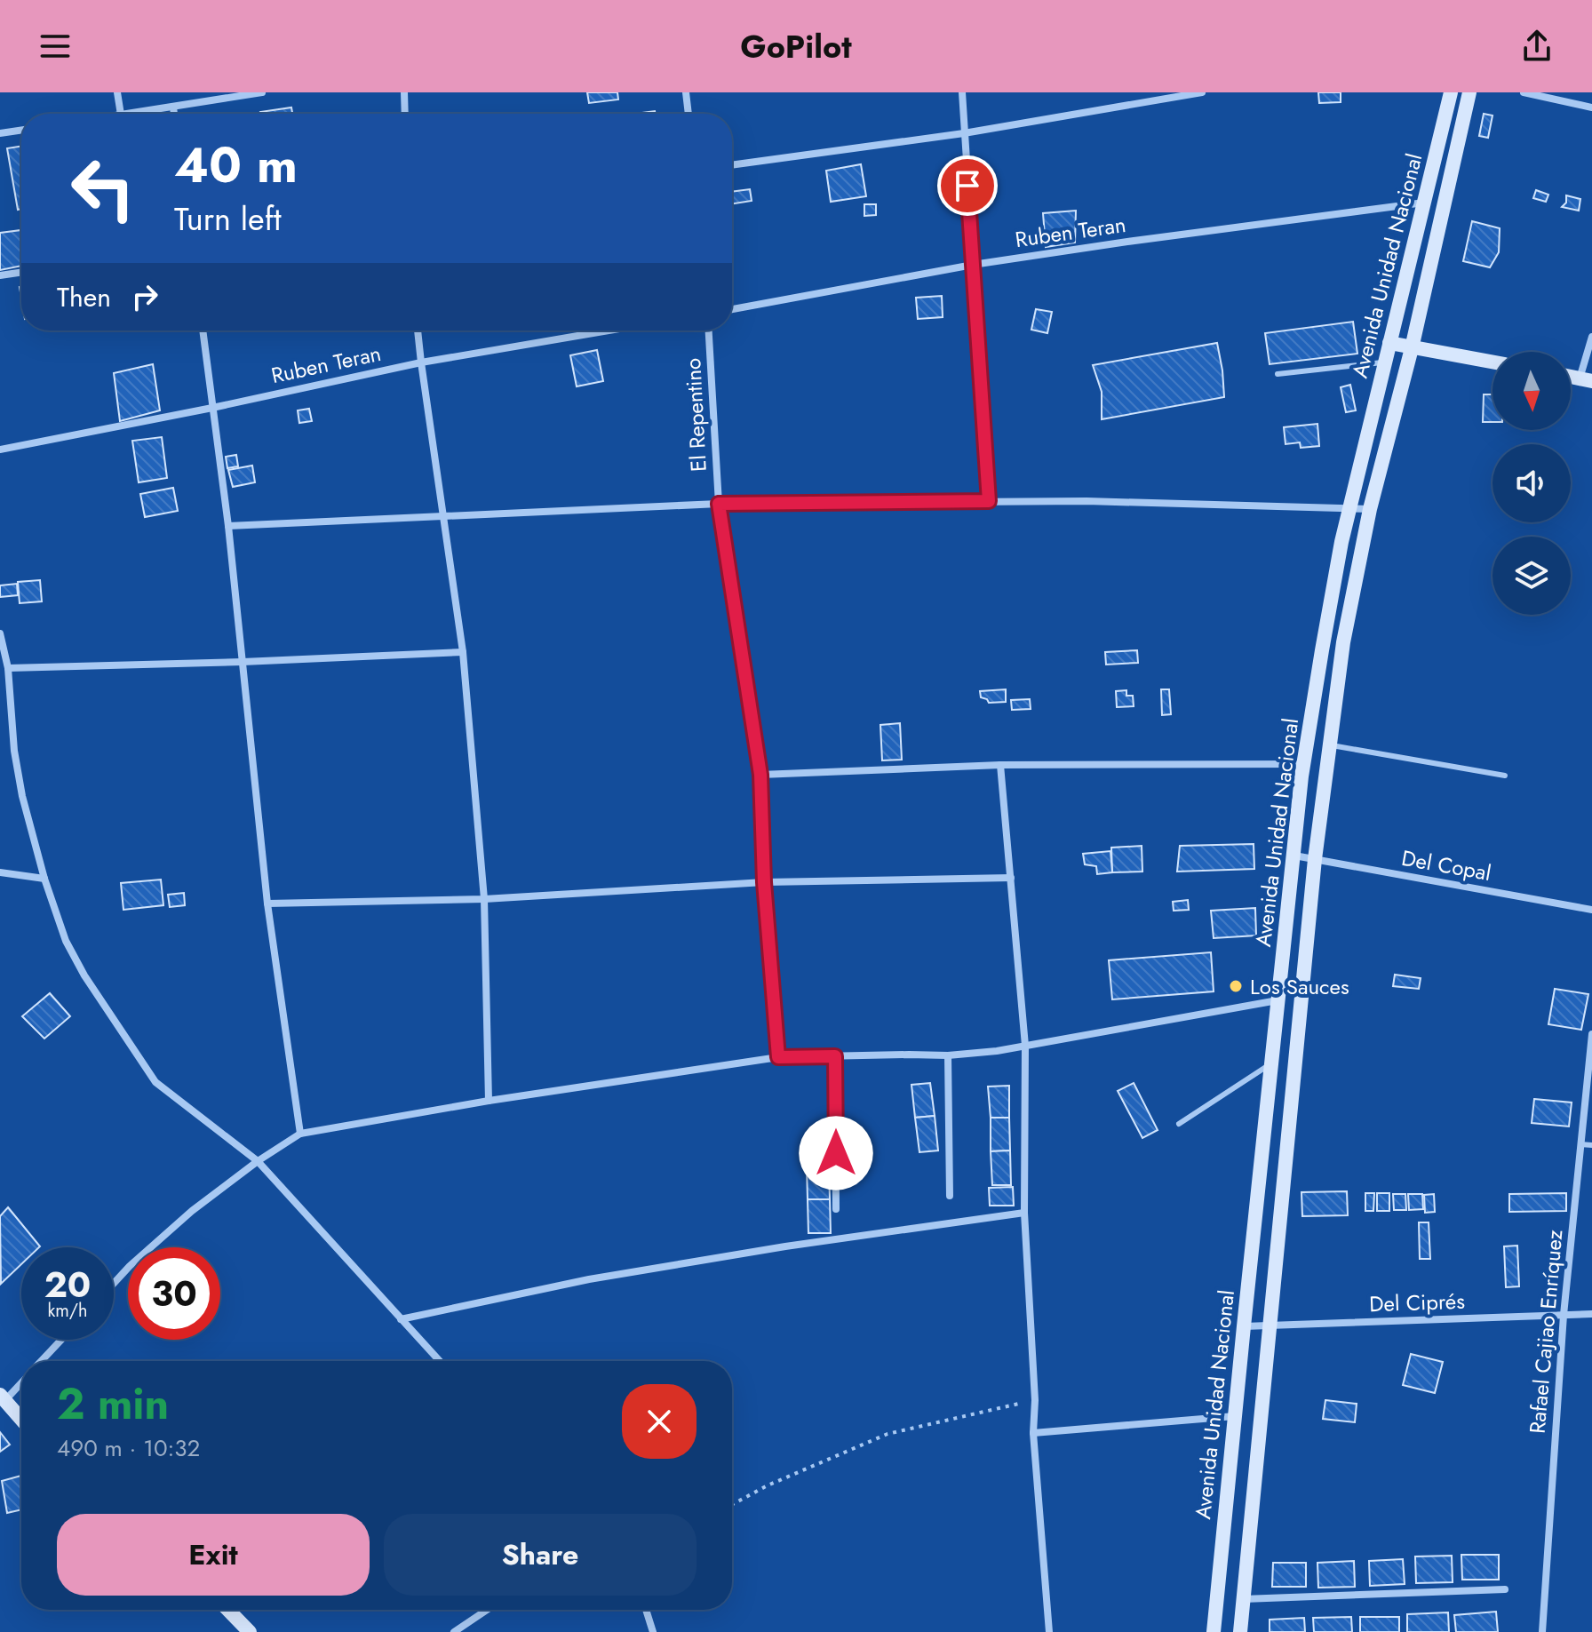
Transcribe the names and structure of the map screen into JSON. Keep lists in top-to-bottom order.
{
  "streets": {
    "main road": ["Avenida Unidad Nacional"],
    "street": [
      "Ruben Teran",
      "El Repentino",
      "Del Copal",
      "Del Ciprés",
      "Rafael Cajiao Enríquez"
    ]
  },
  "crossings": [
    ["Ruben Teran", "Avenida Unidad Nacional"],
    ["Avenida Unidad Nacional", "Del Copal"],
    ["Avenida Unidad Nacional", "Del Ciprés"],
    ["Del Ciprés", "Rafael Cajiao Enríquez"]
  ],
  "places": ["Los Sauces"],
  "north": "bottom",
  "page": {
    "header": "GoPilot",
    "turn": ["40 m", "Turn left"],
    "then": "Then",
    "speed": "20 km/h",
    "limit": "30",
    "heading": ["2 min", "490 m · 10:32"],
    "buttons": ["Exit", "Share"]
  }
}
